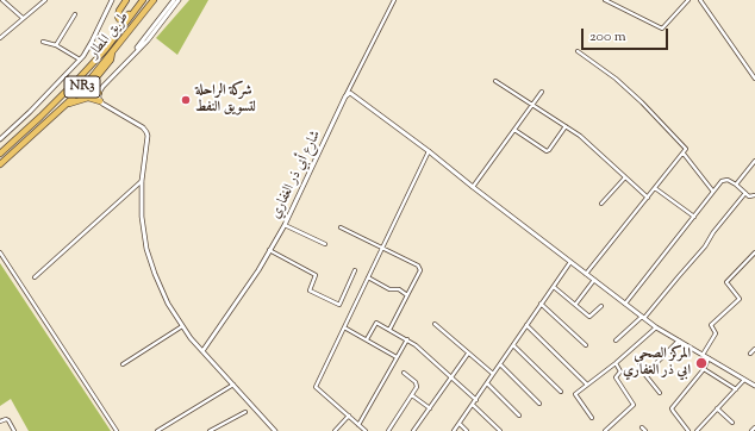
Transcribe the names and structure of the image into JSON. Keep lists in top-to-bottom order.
{
  "streets": {
    "highway": ["طريق المطار", "NR3"],
    "street": ["شارع أبي ذر الغفاري"]
  },
  "places": ["شركة الراحلة لتسويق النفط", "المركز الصحي ابي ذر الغفاري"],
  "scale_bar": "200 m"
}
